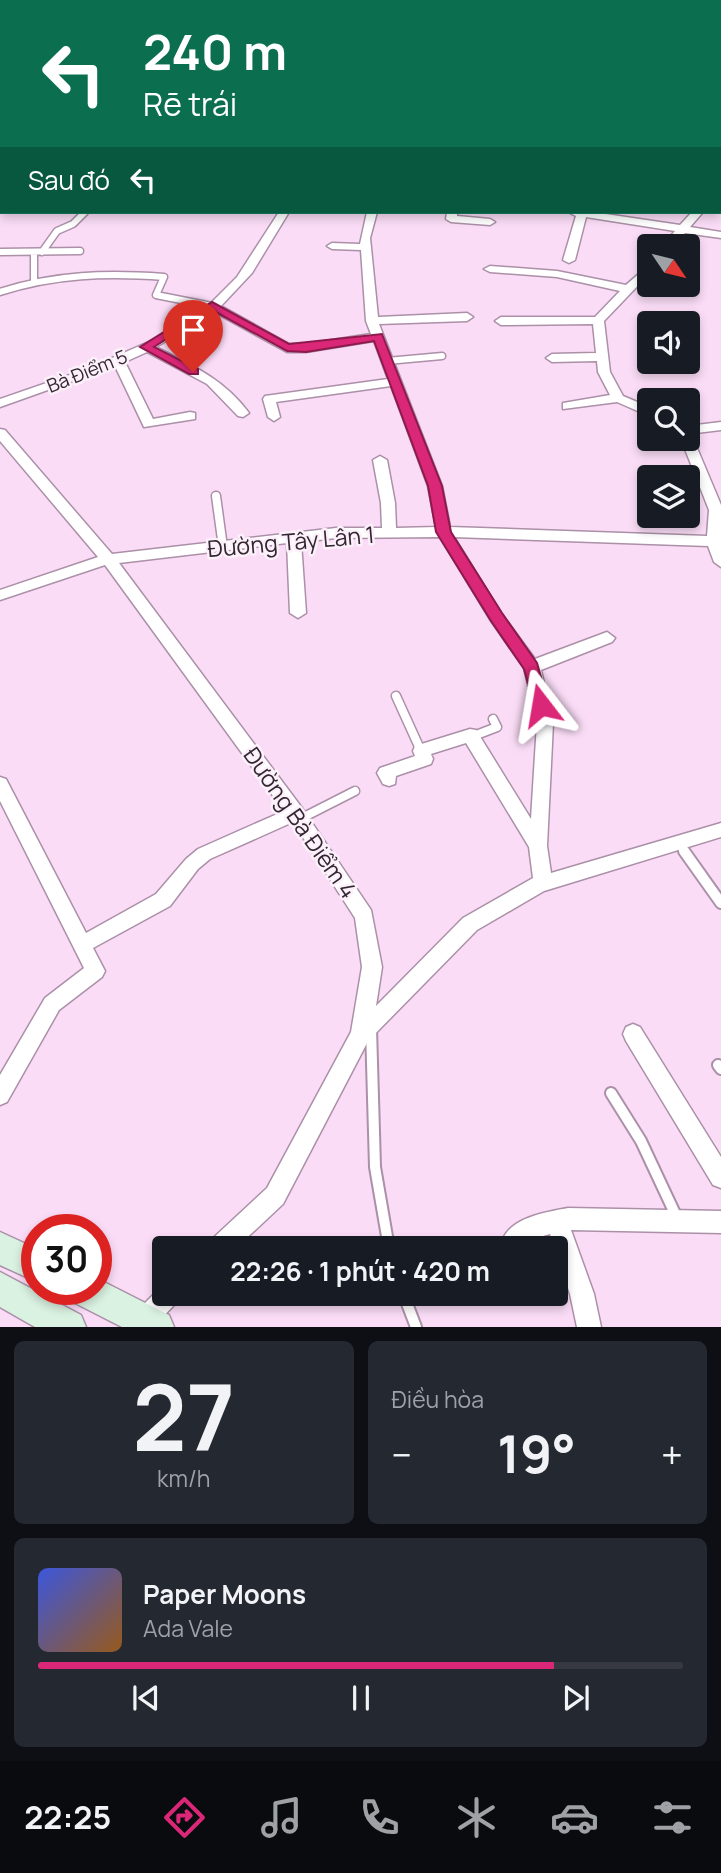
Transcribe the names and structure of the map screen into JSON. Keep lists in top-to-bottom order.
{
  "streets": {
    "street": ["Bà Điểm 5", "Đường Tây Lân 1", "Đường Bà Điểm 4"]
  },
  "crossings": [
    ["Đường Tây Lân 1", "Đường Bà Điểm 4"]
  ],
  "north": "bottom right",
  "page": {
    "turn": ["240 m", "Rẽ trái"],
    "then": "Sau đó",
    "limit": "30",
    "trip": "22:26 · 1 phút · 420 m",
    "tile": [
      ["27", "km/h"],
      "Điều hòa"
    ],
    "heat": ["−", "19°", "+"],
    "song": ["Paper Moons", "Ada Vale"],
    "tabs": "22:25"
  }
}
